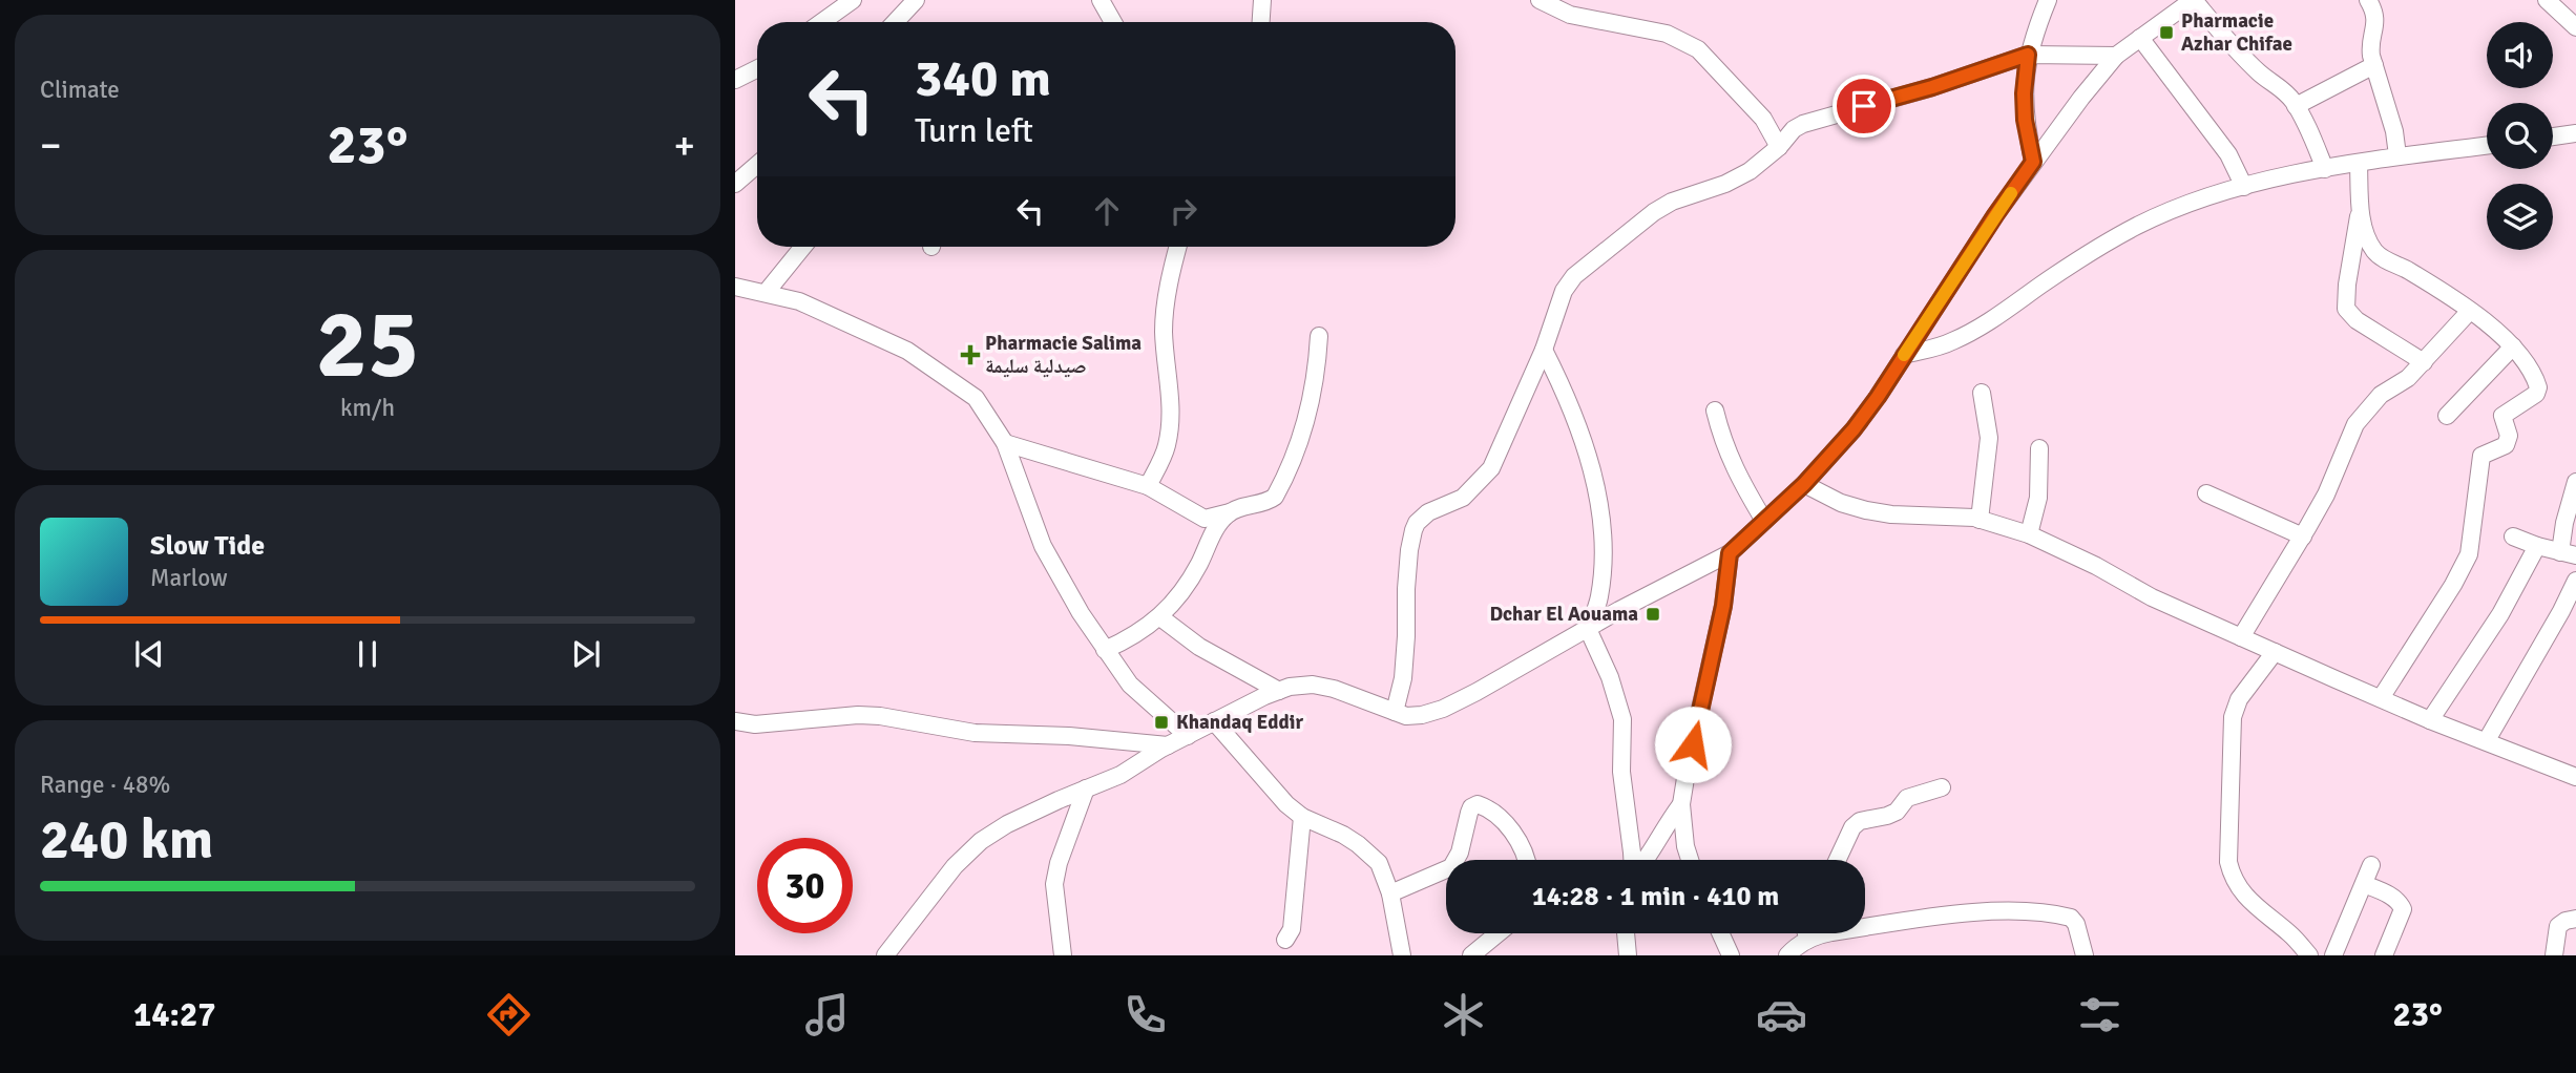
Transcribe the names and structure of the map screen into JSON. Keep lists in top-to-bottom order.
{
  "places": {
    "transit": ["Pharmacie Azhar Chifae", "Dchar El Aouama", "Khandaq Eddir"],
    "health": ["Pharmacie Salima صيدلية سليمة"]
  },
  "page": {
    "tile": [
      "Climate",
      ["25", "km/h"],
      ["Range · 48%", "240 km"]
    ],
    "turn": ["340 m", "Turn left"],
    "heat": ["−", "23°", "+"],
    "song": ["Slow Tide", "Marlow"],
    "limit": "30",
    "trip": "14:28 · 1 min · 410 m",
    "tabs": ["14:27", "23°"]
  }
}
